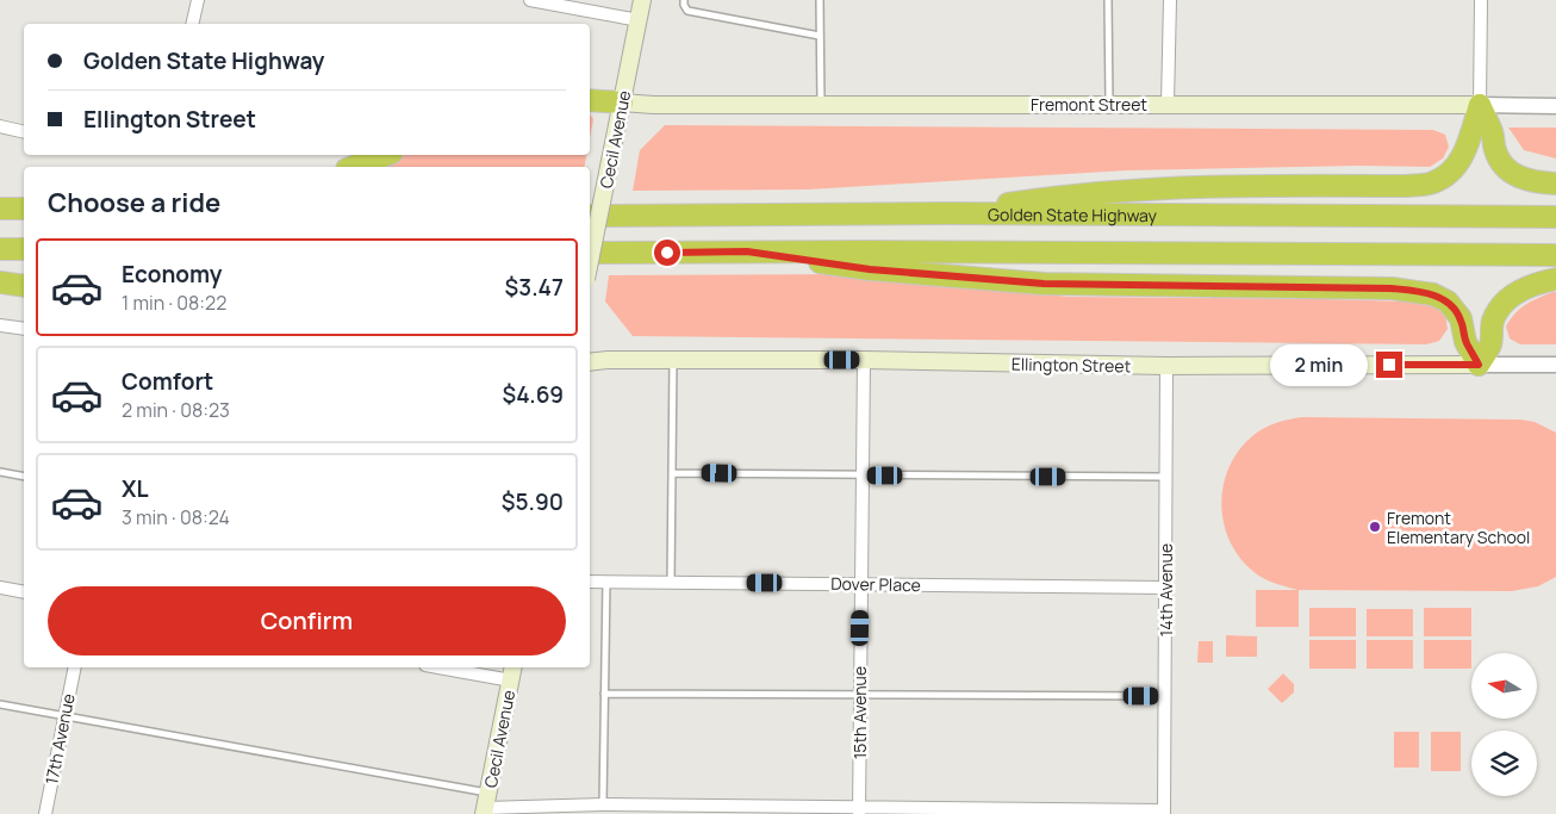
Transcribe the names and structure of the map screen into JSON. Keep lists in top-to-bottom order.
{
  "streets": {
    "highway": ["Golden State Highway"],
    "main road": ["Fremont Street", "Cecil Avenue", "Ellington Street"],
    "street": [
      "Dover Place",
      "14th Avenue",
      "15th Avenue",
      "17th Avenue"
    ]
  },
  "crossings": [
    ["Fremont Street", "Cecil Avenue"],
    ["Ellington Street", "14th Avenue"],
    ["Ellington Street", "15th Avenue"],
    ["Dover Place", "14th Avenue"],
    ["Dover Place", "15th Avenue"]
  ],
  "places": ["Fremont Elementary School"],
  "north": "left",
  "page": {
    "banner": ["Golden State Highway", "Ellington Street"],
    "heading": "Choose a ride",
    "list": [
      {
        "name": "Economy",
        "note": "1 min · 08:22",
        "value": "$3.47"
      },
      {
        "name": "Comfort",
        "note": "2 min · 08:23",
        "value": "$4.69"
      },
      {
        "name": "XL",
        "note": "3 min · 08:24",
        "value": "$5.90"
      }
    ],
    "bubble": "2 min",
    "buttons": "Confirm"
  }
}
